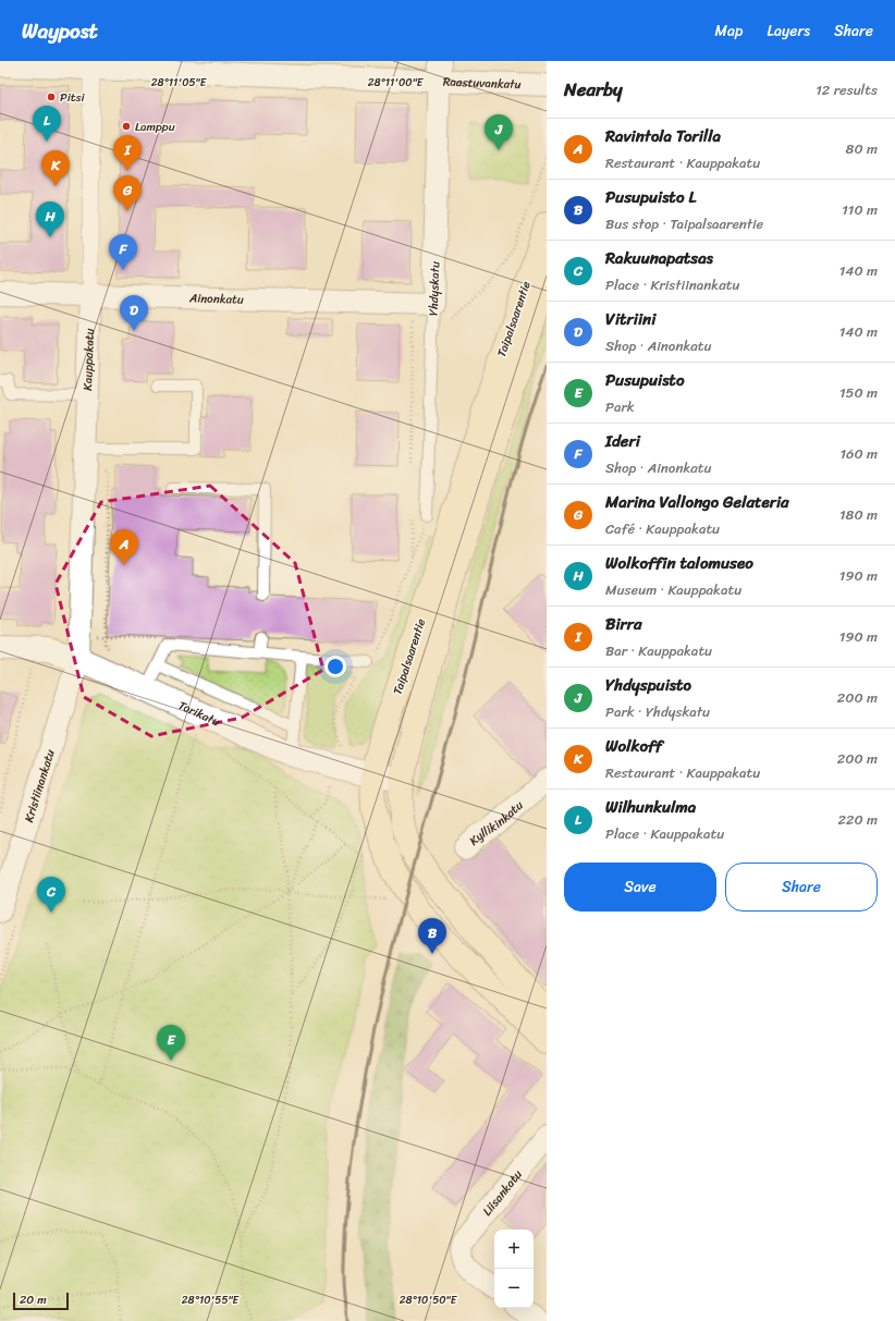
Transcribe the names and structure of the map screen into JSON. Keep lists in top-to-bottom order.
{
  "streets": {
    "main road": ["Taipalsaarentie"],
    "street": [
      "Raastuvankatu",
      "Yhdyskatu",
      "Ainonkatu",
      "Kauppakatu",
      "Torikatu",
      "Kristiinankatu",
      "Kyllikinkatu",
      "Liisankatu"
    ]
  },
  "crossings": [
    ["Raastuvankatu", "Yhdyskatu"],
    ["Raastuvankatu", "Kauppakatu"],
    ["Yhdyskatu", "Ainonkatu"],
    ["Ainonkatu", "Kauppakatu"],
    ["Taipalsaarentie", "Torikatu"],
    ["Kauppakatu", "Torikatu"],
    ["Kauppakatu", "Kristiinankatu"],
    ["Torikatu", "Kristiinankatu"]
  ],
  "places": ["Pitsi", "Lamppu"],
  "scale_bar": "20 m",
  "page": {
    "header": "Waypost",
    "nav": ["Map", "Layers", "Share"],
    "heading": ["Nearby", "12 results"],
    "pins": [
      "L",
      "J",
      "I",
      "K",
      "G",
      "H",
      "F",
      "D",
      "A",
      "C",
      "B",
      "E"
    ],
    "list": [
      {
        "mark": "A",
        "name": "Ravintola Torilla",
        "note": "Restaurant · Kauppakatu",
        "value": "80 m"
      },
      {
        "mark": "B",
        "name": "Pusupuisto L",
        "note": "Bus stop · Taipalsaarentie",
        "value": "110 m"
      },
      {
        "mark": "C",
        "name": "Rakuunapatsas",
        "note": "Place · Kristiinankatu",
        "value": "140 m"
      },
      {
        "mark": "D",
        "name": "Vitriini",
        "note": "Shop · Ainonkatu",
        "value": "140 m"
      },
      {
        "mark": "E",
        "name": "Pusupuisto",
        "note": "Park",
        "value": "150 m"
      },
      {
        "mark": "F",
        "name": "Ideri",
        "note": "Shop · Ainonkatu",
        "value": "160 m"
      },
      {
        "mark": "G",
        "name": "Marina Vallongo Gelateria",
        "note": "Café · Kauppakatu",
        "value": "180 m"
      },
      {
        "mark": "H",
        "name": "Wolkoffin talomuseo",
        "note": "Museum · Kauppakatu",
        "value": "190 m"
      },
      {
        "mark": "I",
        "name": "Birra",
        "note": "Bar · Kauppakatu",
        "value": "190 m"
      },
      {
        "mark": "J",
        "name": "Yhdyspuisto",
        "note": "Park · Yhdyskatu",
        "value": "200 m"
      },
      {
        "mark": "K",
        "name": "Wolkoff",
        "note": "Restaurant · Kauppakatu",
        "value": "200 m"
      },
      {
        "mark": "L",
        "name": "Wilhunkulma",
        "note": "Place · Kauppakatu",
        "value": "220 m"
      }
    ],
    "buttons": ["Save", "Share"],
    "map_buttons": ["+", "−"],
    "scale": "20 m"
  },
  "coordinates": [
    "28°11'05\"E",
    "28°11'00\"E",
    "28°10'55\"E",
    "28°10'50\"E"
  ]
}
